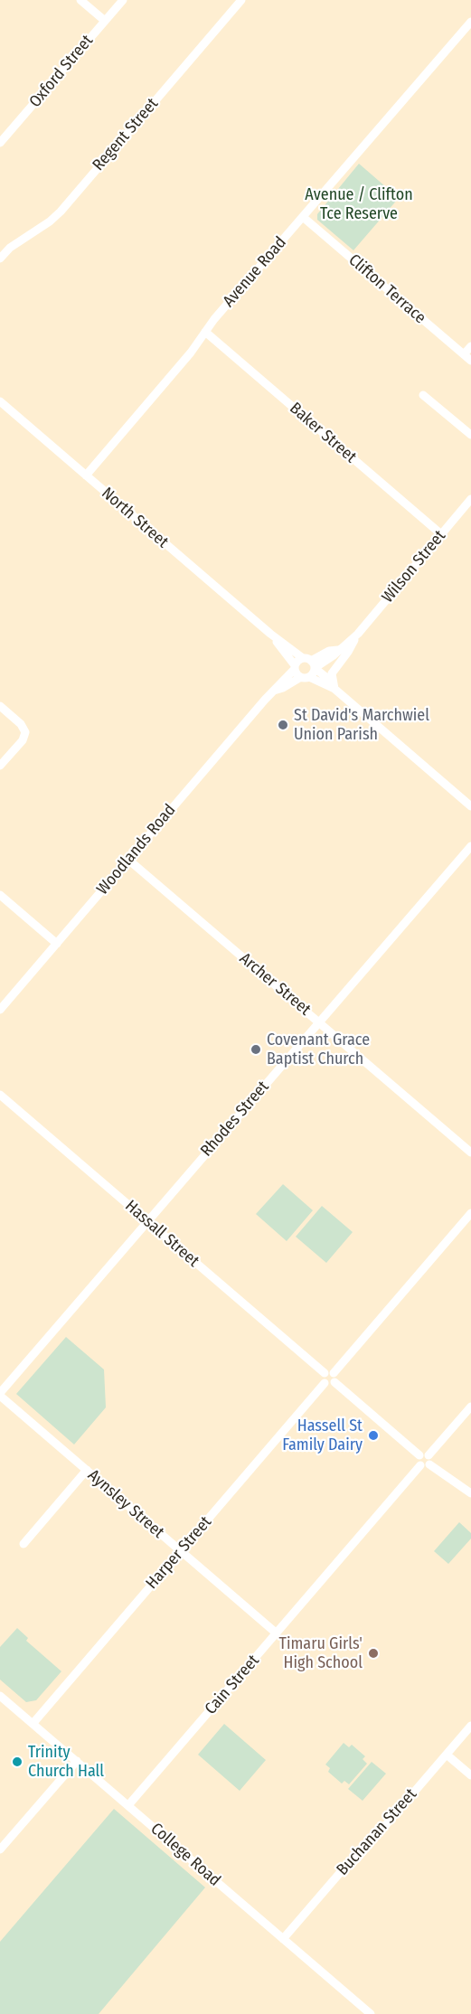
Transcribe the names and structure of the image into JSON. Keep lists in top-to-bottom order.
{
  "streets": {
    "street": [
      "Oxford Street",
      "Regent Street",
      "Avenue Road",
      "Clifton Terrace",
      "Baker Street",
      "North Street",
      "Wilson Street",
      "Woodlands Road",
      "Archer Street",
      "Rhodes Street",
      "Hassall Street",
      "Aynsley Street",
      "Harper Street",
      "Cain Street",
      "Buchanan Street",
      "College Road"
    ]
  },
  "crossings": [
    ["Avenue Road", "Clifton Terrace"],
    ["Avenue Road", "Baker Street"],
    ["Avenue Road", "North Street"],
    ["Baker Street", "Wilson Street"],
    ["North Street", "Wilson Street"],
    ["North Street", "Woodlands Road"],
    ["Wilson Street", "Woodlands Road"],
    ["Woodlands Road", "Archer Street"],
    ["Archer Street", "Rhodes Street"],
    ["Rhodes Street", "Hassall Street"],
    ["Rhodes Street", "Aynsley Street"],
    ["Hassall Street", "Harper Street"],
    ["Hassall Street", "Cain Street"],
    ["Aynsley Street", "Harper Street"],
    ["Aynsley Street", "Cain Street"],
    ["Harper Street", "College Road"],
    ["Cain Street", "College Road"],
    ["Buchanan Street", "College Road"]
  ],
  "parks": ["Avenue / Clifton Tce Reserve"],
  "places": [
    "St David's Marchwiel Union Parish",
    "Covenant Grace Baptist Church",
    "Hassell St Family Dairy",
    "Timaru Girls' High School",
    "Trinity Church Hall"
  ]
}
